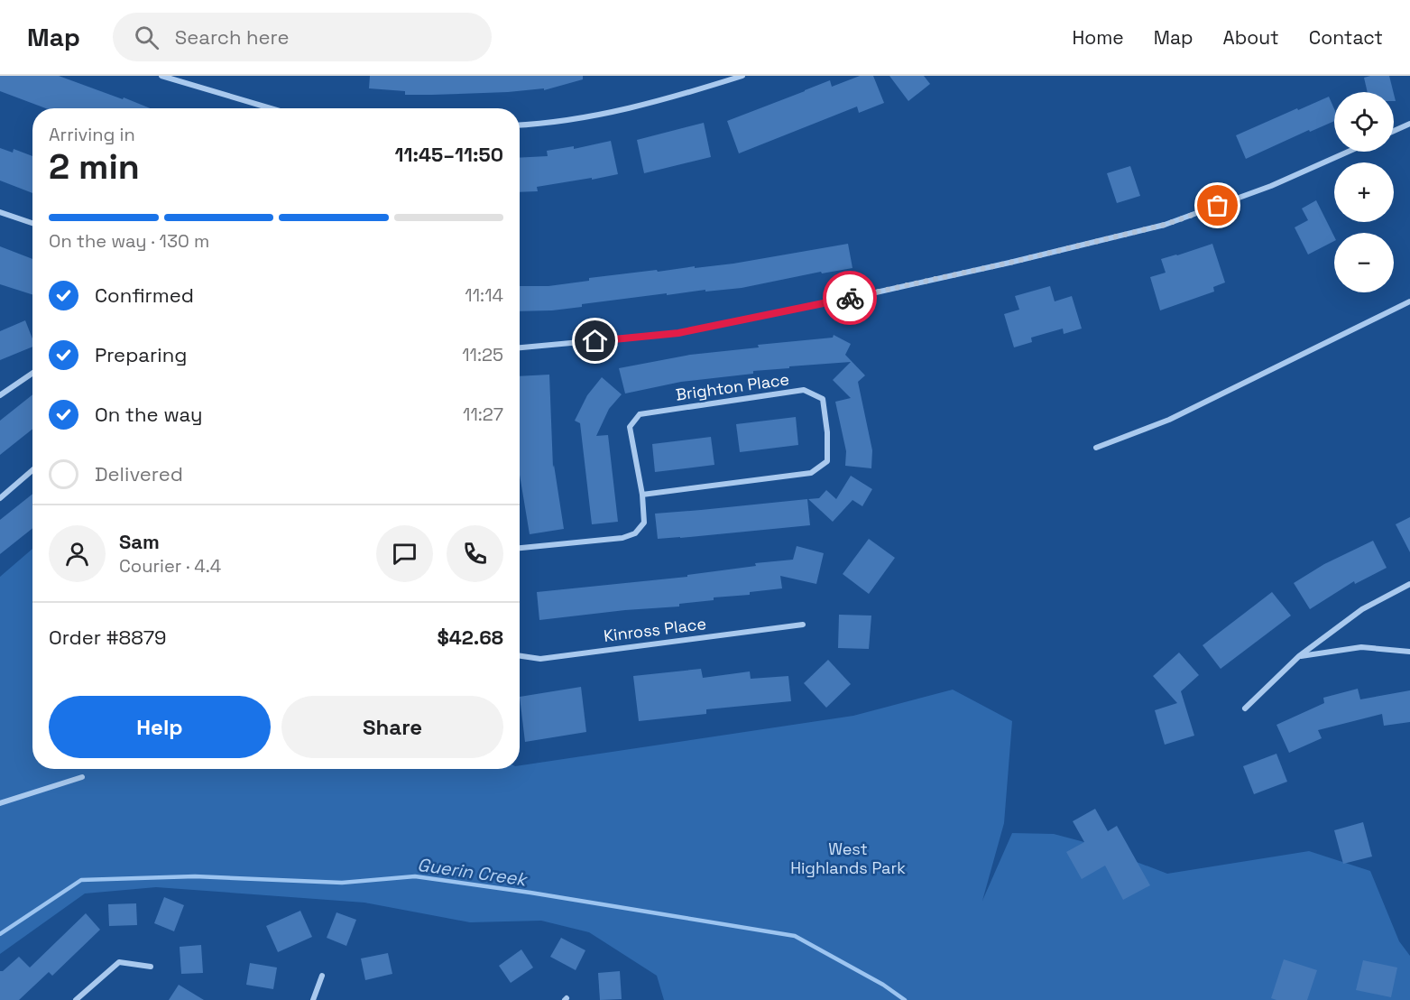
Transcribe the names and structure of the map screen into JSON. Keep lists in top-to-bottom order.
{
  "streets": {
    "street": ["Brighton Place", "Kinross Place"]
  },
  "water": ["Guerin Creek"],
  "parks": ["West Highlands Park"],
  "page": {
    "header": "Map",
    "search": "Search here",
    "nav": [
      "Home",
      "Map",
      "About",
      "Contact"
    ],
    "map_buttons": ["+", "−"],
    "heading": ["2 min", "Arriving in", "11:45–11:50"],
    "panel": [
      "Sam",
      "Courier · 4.4",
      "Order #8879",
      "$42.68"
    ],
    "bar": "On the way · 130 m",
    "list": [
      ["Confirmed", "11:14"],
      ["Preparing", "11:25"],
      ["On the way", "11:27"],
      "Delivered"
    ],
    "buttons": ["Help", "Share"]
  }
}
